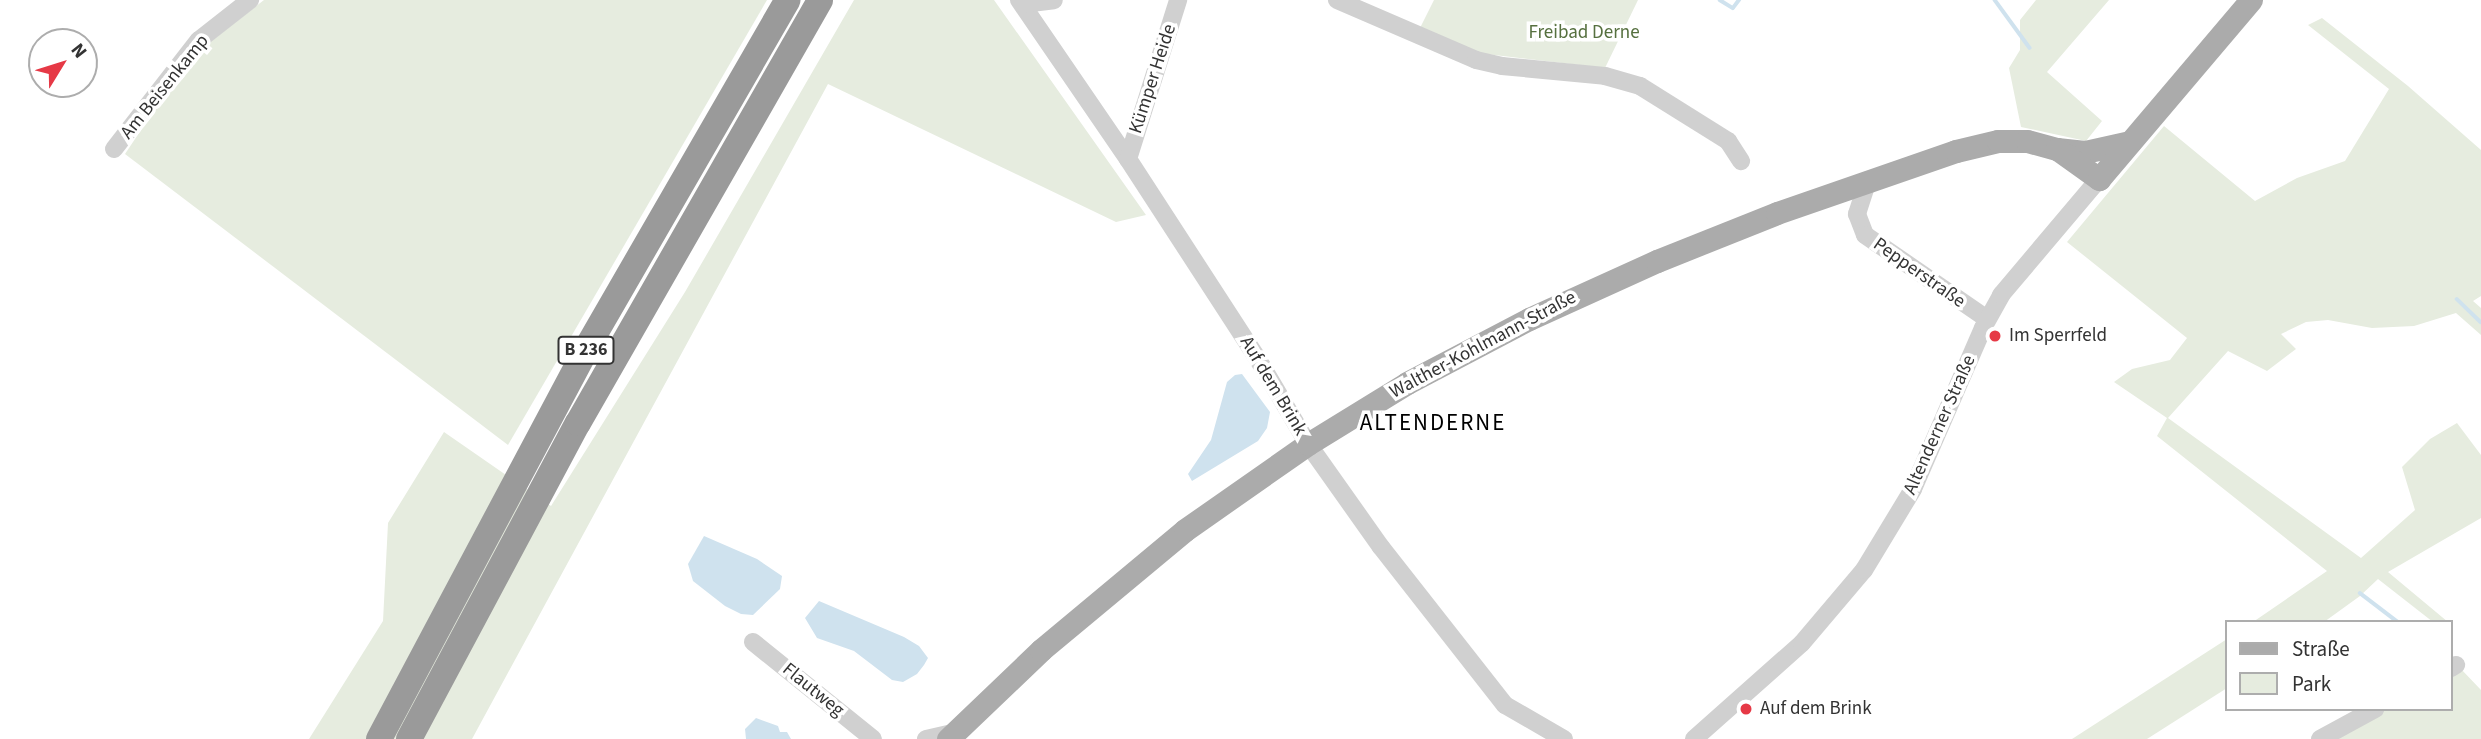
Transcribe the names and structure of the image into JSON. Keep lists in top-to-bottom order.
{
  "streets": {
    "highway": ["B 236"],
    "main road": ["Walther-Kohlmann-Straße", "Altenderner Straße"],
    "street": [
      "Kümper Heide",
      "Am Beisenkamp",
      "Pepperstraße",
      "Auf dem Brink",
      "Flautweg"
    ]
  },
  "crossings": [
    ["Kümper Heide", "Auf dem Brink"],
    ["Pepperstraße", "Walther-Kohlmann-Straße"],
    ["Pepperstraße", "Altenderner Straße"],
    ["Walther-Kohlmann-Straße", "Auf dem Brink"],
    ["Walther-Kohlmann-Straße", "Altenderner Straße"]
  ],
  "districts": ["ALTENDERNE"],
  "parks": ["Freibad Derne"],
  "places": ["Im Sperrfeld", "Auf dem Brink"],
  "legend": ["Straße", "Park"],
  "north": "top right"
}
